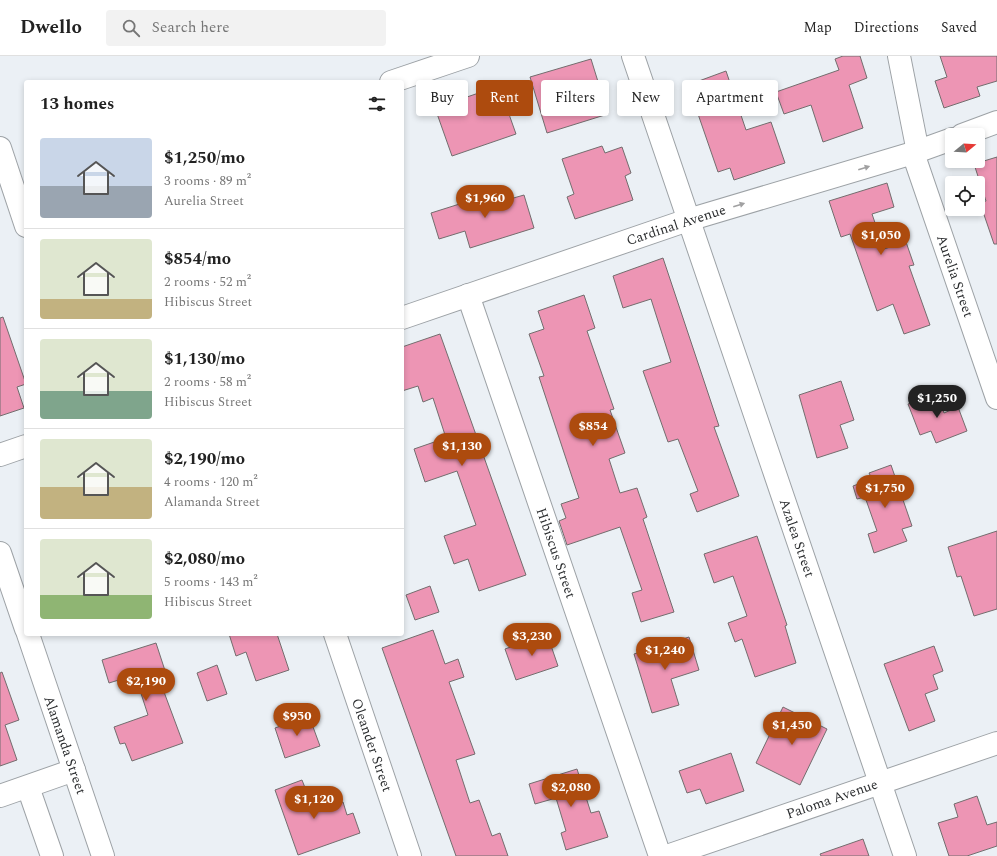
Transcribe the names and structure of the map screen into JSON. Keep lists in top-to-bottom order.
{
  "streets": {
    "street": [
      "Cardinal Avenue",
      "Aurelia Street",
      "Azalea Street",
      "Hibiscus Street",
      "Alamanda Street",
      "Oleander Street",
      "Paloma Avenue"
    ]
  },
  "crossings": [
    ["Cardinal Avenue", "Aurelia Street"],
    ["Cardinal Avenue", "Azalea Street"],
    ["Cardinal Avenue", "Hibiscus Street"],
    ["Azalea Street", "Paloma Avenue"]
  ],
  "one_way": ["Cardinal Avenue"],
  "north": "right",
  "page": {
    "header": "Dwello",
    "search": "Search here",
    "nav": ["Map", "Directions", "Saved"],
    "chip": [
      "Buy",
      "Rent",
      "Filters",
      "New",
      "Apartment"
    ],
    "heading": "13 homes",
    "list": [
      {
        "name": "$1,250/mo",
        "note": "3 rooms · 89 m² · Aurelia Street"
      },
      {
        "name": "$854/mo",
        "note": "2 rooms · 52 m² · Hibiscus Street"
      },
      {
        "name": "$1,130/mo",
        "note": "2 rooms · 58 m² · Hibiscus Street"
      },
      {
        "name": "$2,190/mo",
        "note": "4 rooms · 120 m² · Alamanda Street"
      },
      {
        "name": "$2,080/mo",
        "note": "5 rooms · 143 m² · Hibiscus Street"
      }
    ],
    "price": [
      "$1,960",
      "$1,050",
      "$1,250",
      "$854",
      "$1,130",
      "$1,750",
      "$3,230",
      "$1,240",
      "$2,190",
      "$950",
      "$1,450",
      "$2,080",
      "$1,120"
    ]
  }
}
